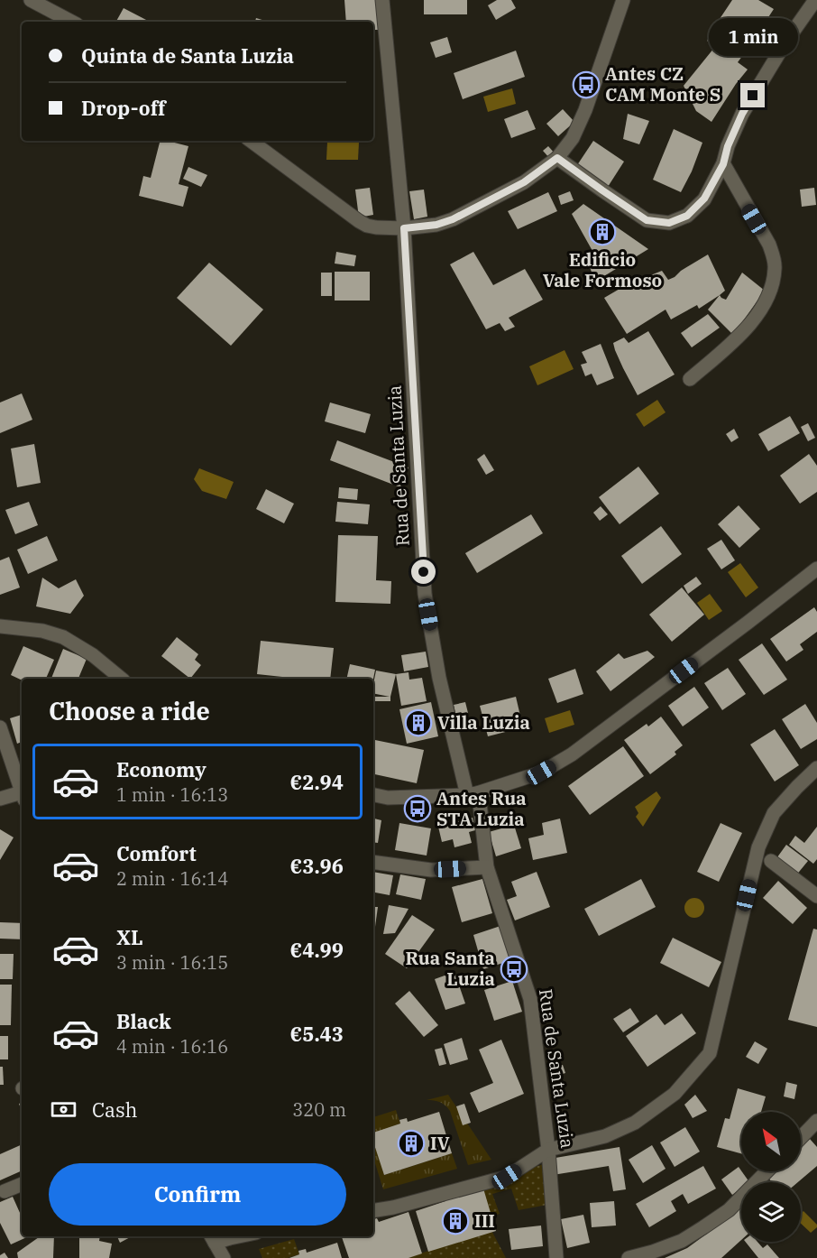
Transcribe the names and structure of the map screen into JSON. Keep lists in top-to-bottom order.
{
  "streets": {
    "street": ["Rua de Santa Luzia"]
  },
  "places": {
    "bus stop": ["Antes CZ CAM Monte S", "Antes Rua STA Luzia", "Rua Santa Luzia"],
    "building": [
      "Edificio Vale Formoso",
      "Villa Luzia",
      "IV",
      "III"
    ]
  },
  "north": "top left",
  "page": {
    "bubble": "1 min",
    "banner": ["Quinta de Santa Luzia", "Drop-off"],
    "heading": "Choose a ride",
    "list": [
      {
        "name": "Economy",
        "note": "1 min · 16:13",
        "value": "€2.94"
      },
      {
        "name": "Comfort",
        "note": "2 min · 16:14",
        "value": "€3.96"
      },
      {
        "name": "XL",
        "note": "3 min · 16:15",
        "value": "€4.99"
      },
      {
        "name": "Black",
        "note": "4 min · 16:16",
        "value": "€5.43"
      }
    ],
    "pay": ["Cash", "320 m"],
    "buttons": "Confirm"
  }
}
